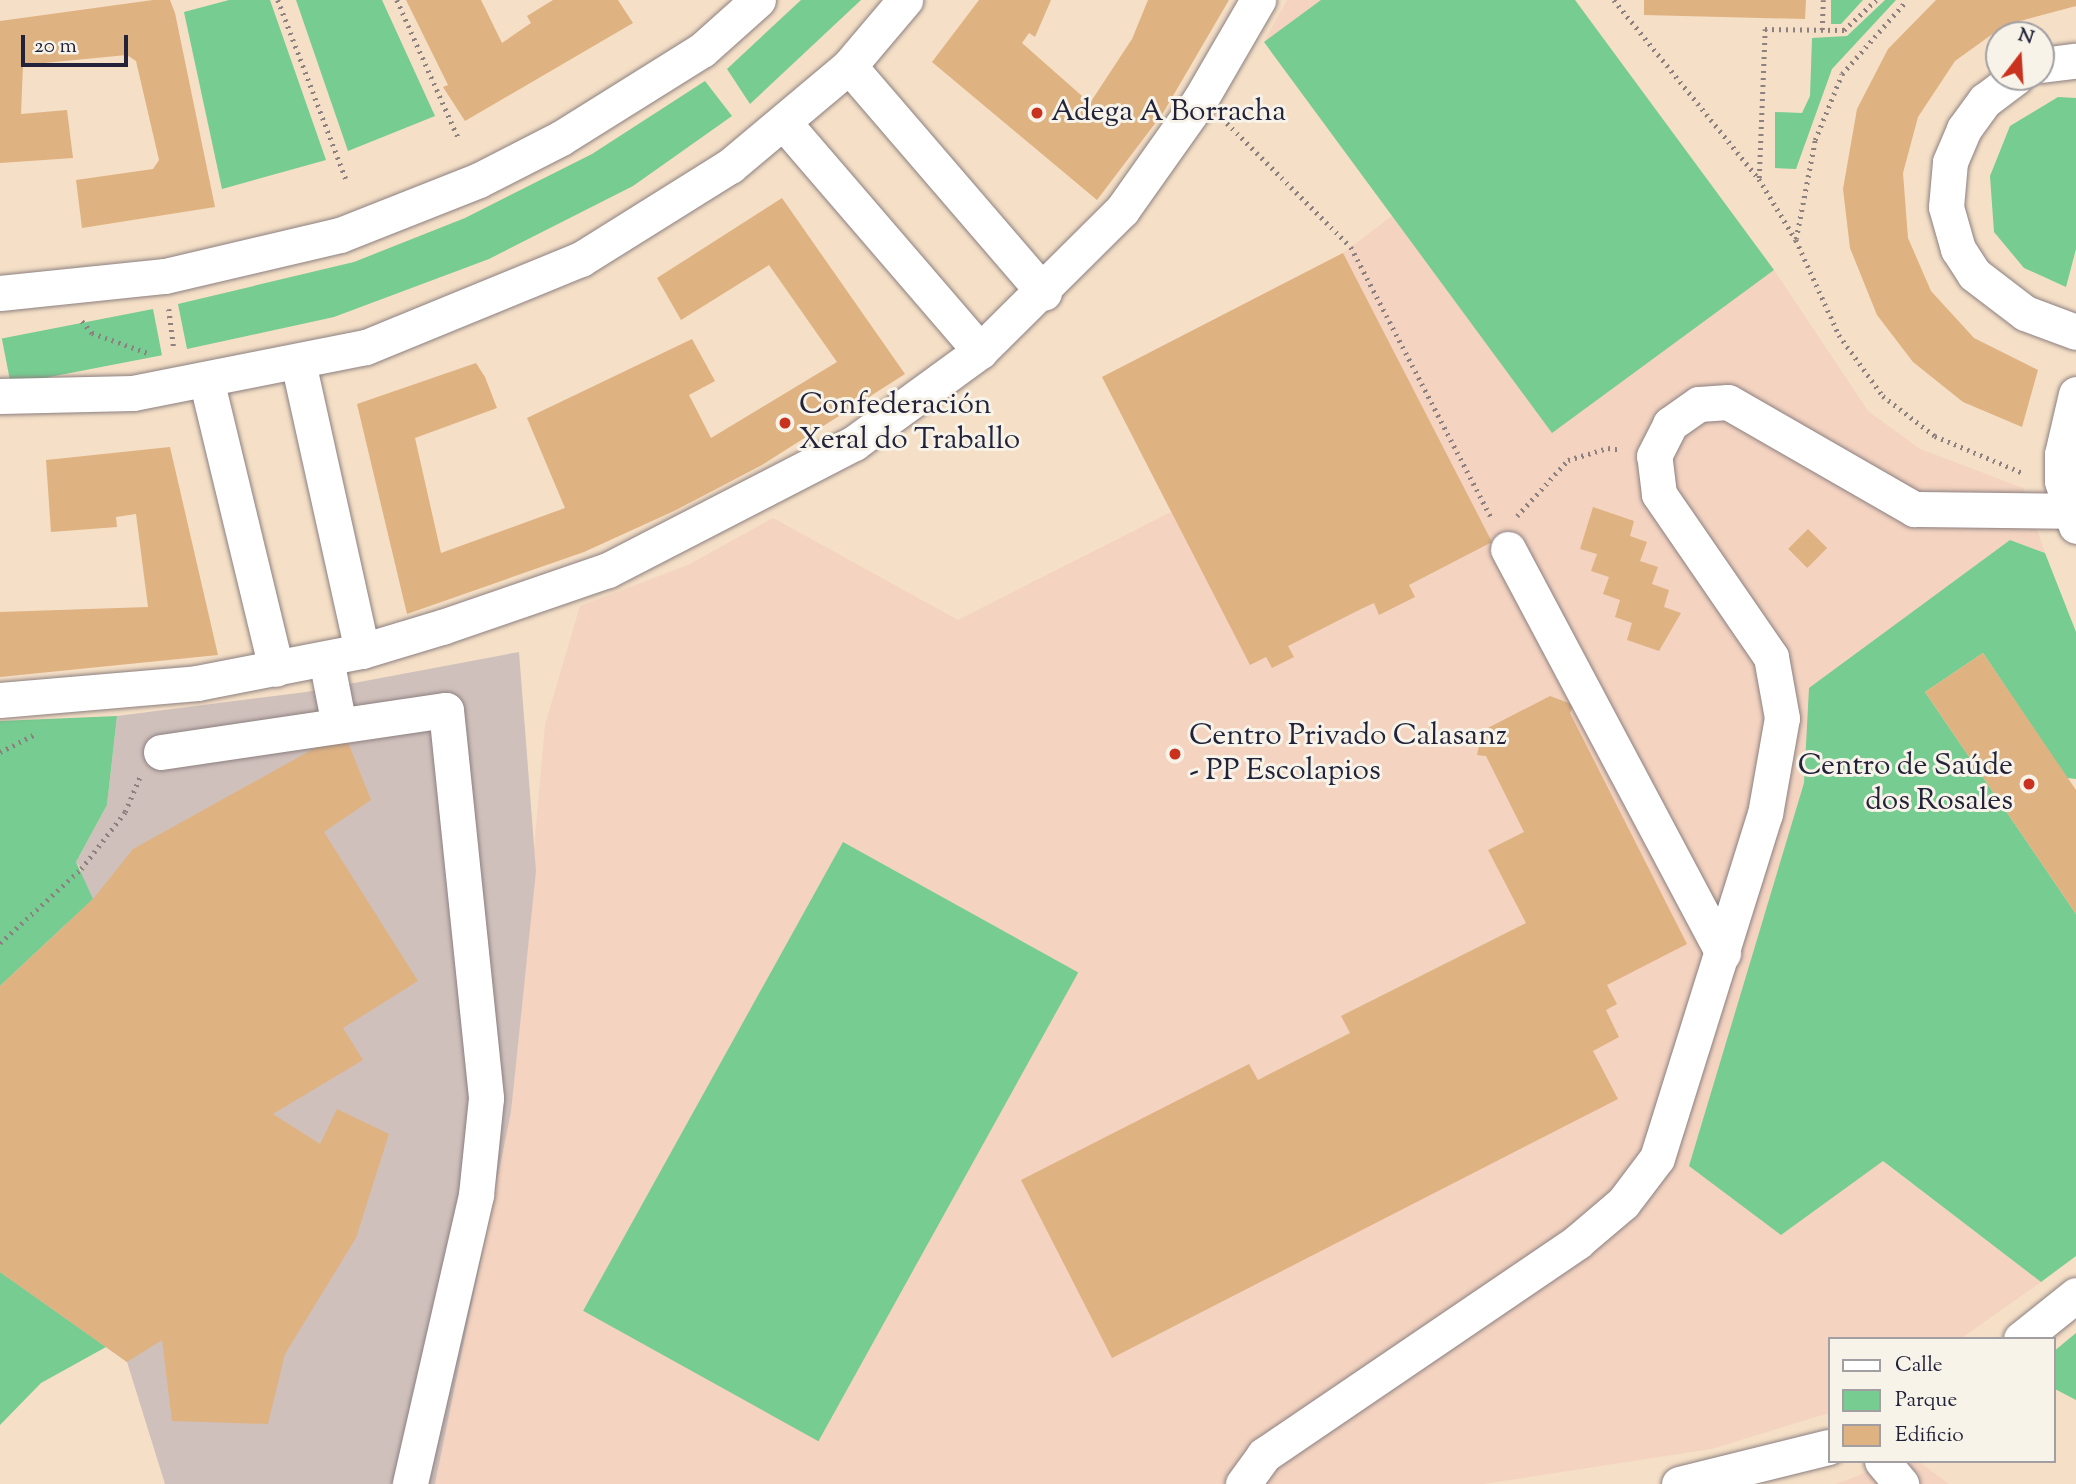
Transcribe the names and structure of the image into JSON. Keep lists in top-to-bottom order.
{
  "places": [
    "Adega A Borracha",
    "Confederación Xeral do Traballo",
    "Centro Privado Calasanz - PP Escolapios",
    "Centro de Saúde dos Rosales"
  ],
  "legend": ["Calle", "Parque", "Edificio"],
  "scale_bar": "20 m",
  "north": "top"
}
